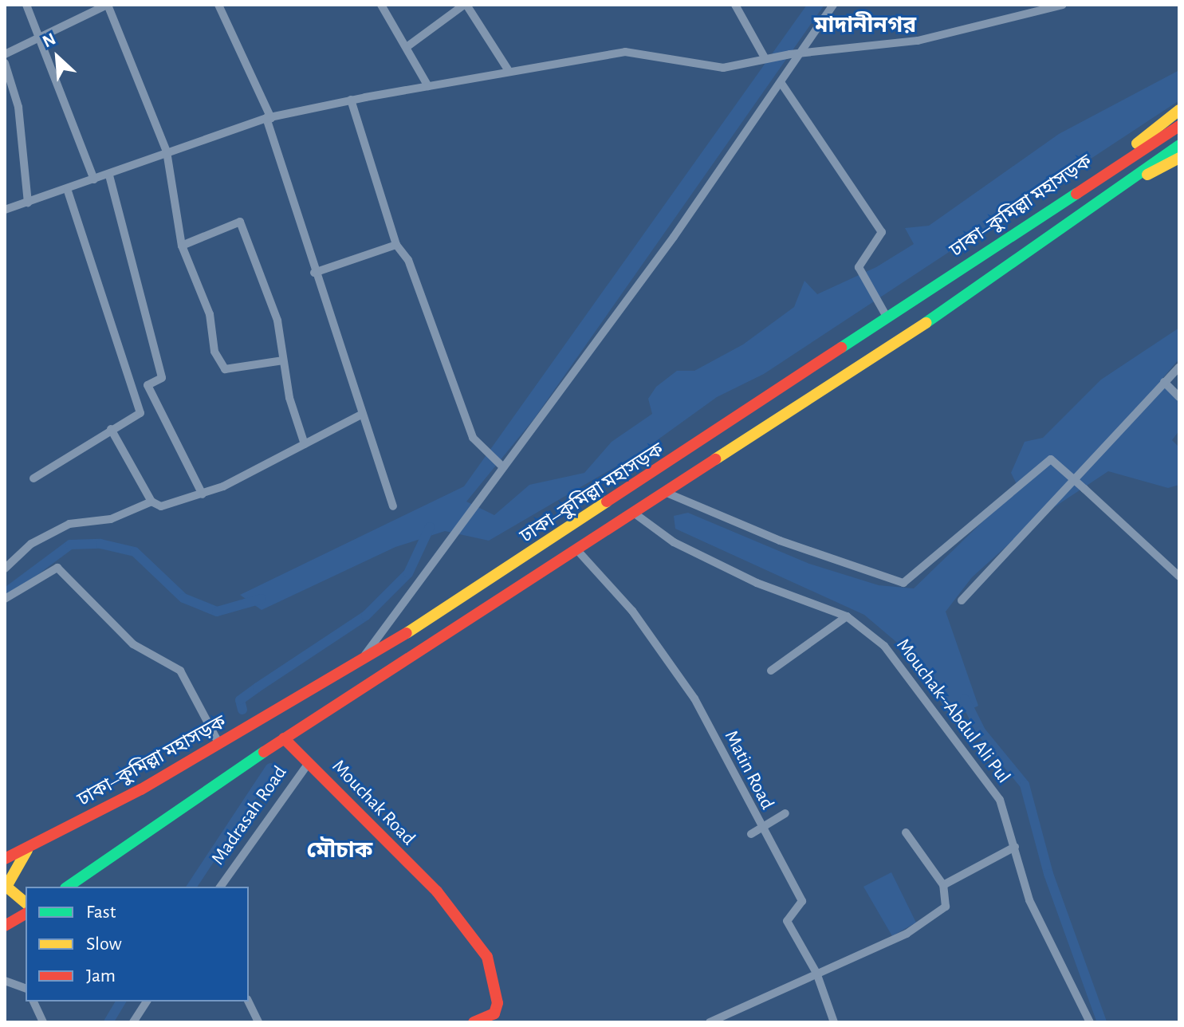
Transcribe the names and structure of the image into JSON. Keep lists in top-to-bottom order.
{
  "streets": {
    "main road": ["ঢাকা–কুমিল্লা মহাসড়ক", "Mouchak Road"],
    "street": ["Mouchak--Abdul Ali Pul", "Matin Road", "Madrasah Road"]
  },
  "crossings": [
    ["ঢাকা–কুমিল্লা মহাসড়ক", "Mouchak--Abdul Ali Pul"],
    ["ঢাকা–কুমিল্লা মহাসড়ক", "Matin Road"],
    ["ঢাকা–কুমিল্লা মহাসড়ক", "Mouchak Road"],
    ["Mouchak Road", "Madrasah Road"]
  ],
  "districts": ["মাদানীনগর", "মৌচাক"],
  "legend": ["Fast", "Slow", "Jam"],
  "north": "top left"
}
